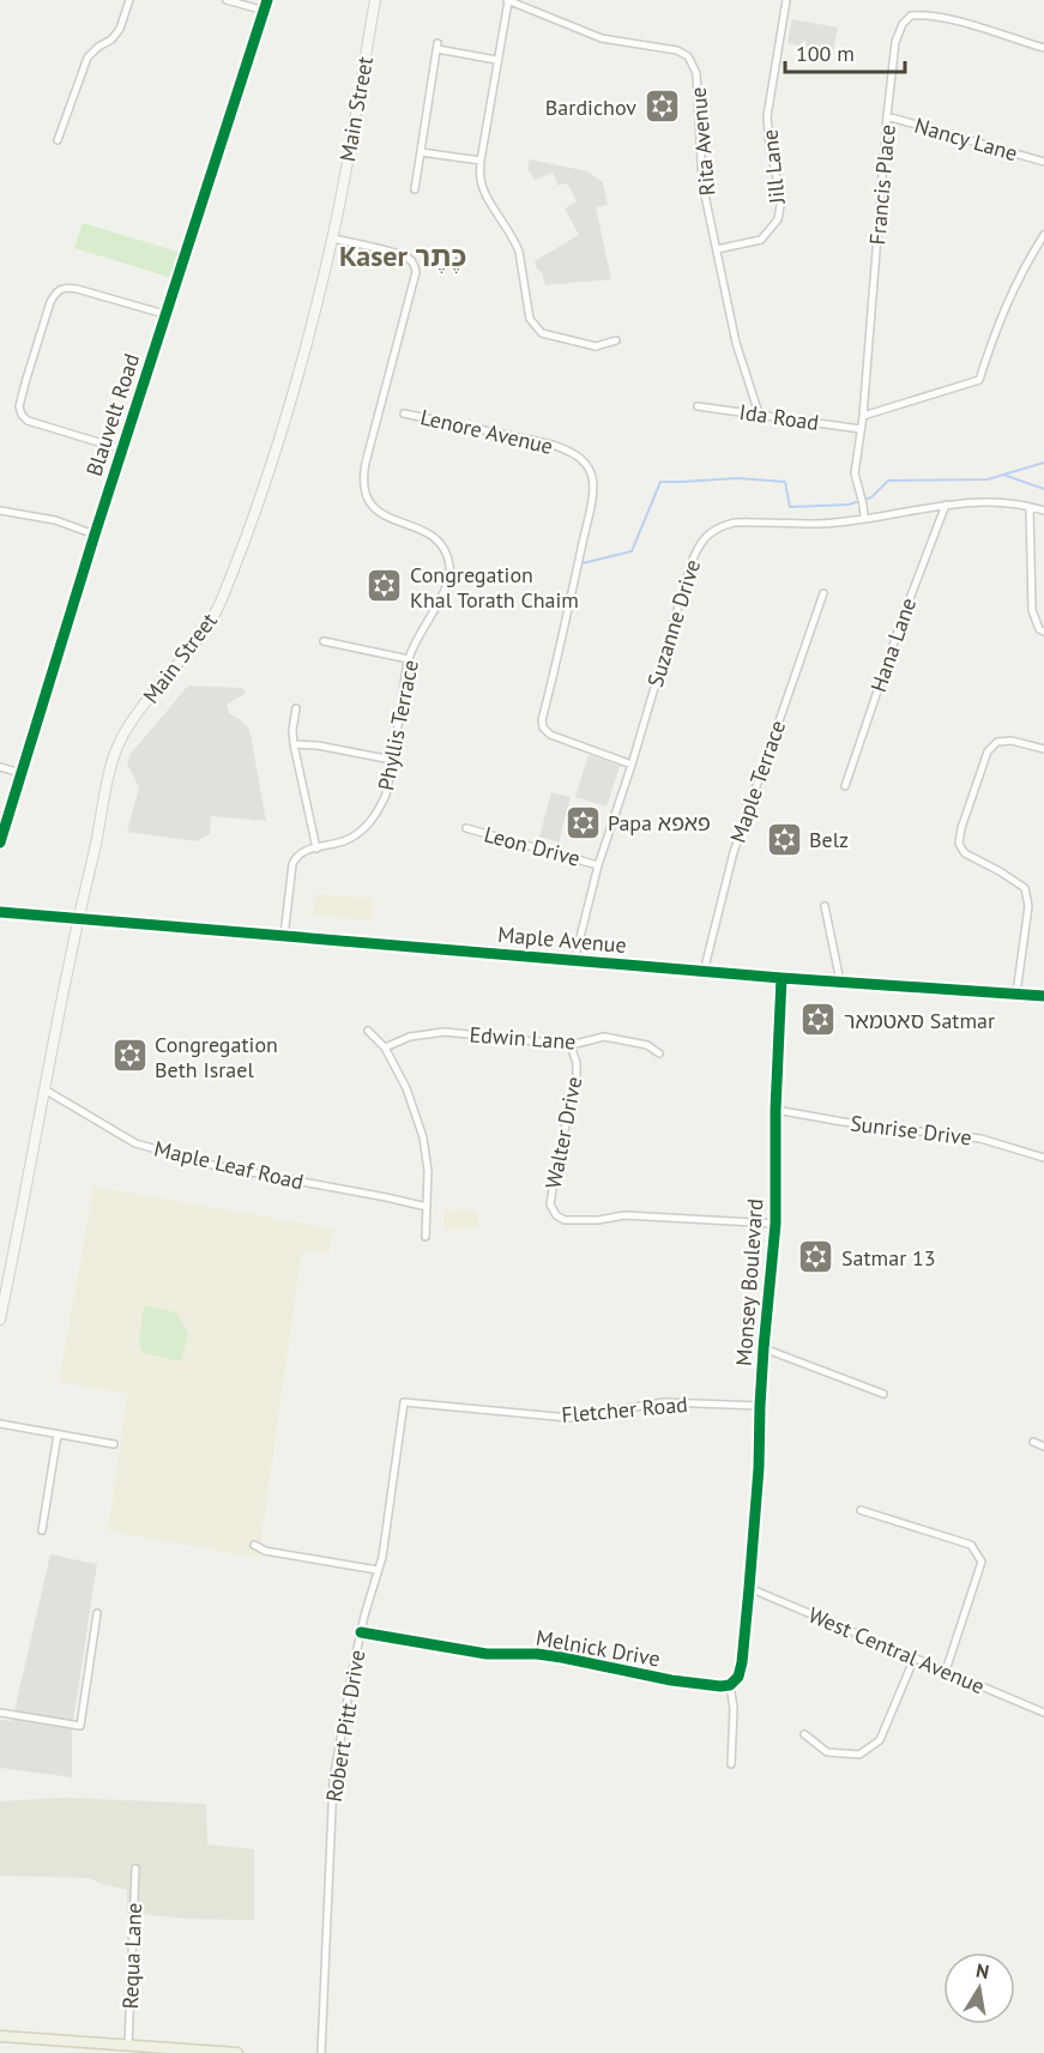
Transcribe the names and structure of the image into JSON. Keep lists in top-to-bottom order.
{
  "streets": {
    "main road": ["Main Street"],
    "street": [
      "Nancy Lane",
      "Rita Avenue",
      "Jill Lane",
      "Francis Place",
      "Blauvelt Road",
      "Ida Road",
      "Lenore Avenue",
      "Suzanne Drive",
      "Hana Lane",
      "Phyllis Terrace",
      "Maple Terrace",
      "Leon Drive",
      "Maple Avenue",
      "Edwin Lane",
      "Sunrise Drive",
      "Walter Drive",
      "Maple Leaf Road",
      "Monsey Boulevard",
      "Fletcher Road",
      "Melnick Drive",
      "West Central Avenue",
      "Robert Pitt Drive",
      "Requa Lane"
    ]
  },
  "crossings": [
    ["Main Street", "Phyllis Terrace"],
    ["Main Street", "Maple Avenue"],
    ["Main Street", "Maple Leaf Road"],
    ["Nancy Lane", "Francis Place"],
    ["Rita Avenue", "Jill Lane"],
    ["Rita Avenue", "Ida Road"],
    ["Francis Place", "Ida Road"],
    ["Francis Place", "Suzanne Drive"],
    ["Lenore Avenue", "Suzanne Drive"],
    ["Suzanne Drive", "Hana Lane"],
    ["Suzanne Drive", "Leon Drive"],
    ["Suzanne Drive", "Maple Avenue"],
    ["Phyllis Terrace", "Maple Avenue"],
    ["Maple Terrace", "Maple Avenue"],
    ["Maple Avenue", "Monsey Boulevard"],
    ["Edwin Lane", "Walter Drive"],
    ["Sunrise Drive", "Monsey Boulevard"],
    ["Walter Drive", "Monsey Boulevard"],
    ["Monsey Boulevard", "Fletcher Road"],
    ["Monsey Boulevard", "West Central Avenue"],
    ["Fletcher Road", "Robert Pitt Drive"],
    ["Melnick Drive", "Robert Pitt Drive"]
  ],
  "districts": ["Kaser כֶּתֶר"],
  "places": {
    "synagogue": [
      "Bardichov",
      "Congregation Khal Torath Chaim",
      "Papa פאפא",
      "Belz",
      "סאטמאר Satmar",
      "Congregation Beth Israel",
      "Satmar 13"
    ]
  },
  "scale_bar": "100 m",
  "north": "top"
}
